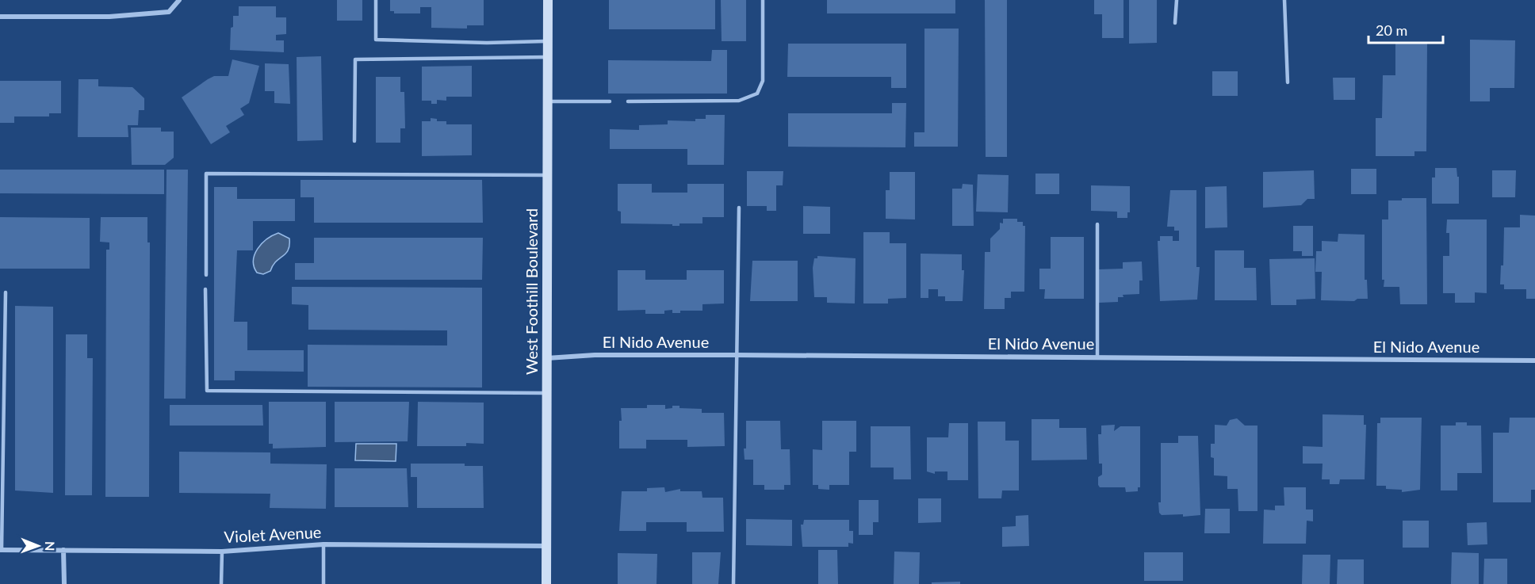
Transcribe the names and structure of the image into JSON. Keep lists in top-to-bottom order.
{
  "streets": {
    "main road": ["West Foothill Boulevard"],
    "street": ["El Nido Avenue", "Violet Avenue"]
  },
  "crossings": [
    ["West Foothill Boulevard", "El Nido Avenue"],
    ["West Foothill Boulevard", "Violet Avenue"]
  ],
  "scale_bar": "20 m",
  "north": "right"
}
